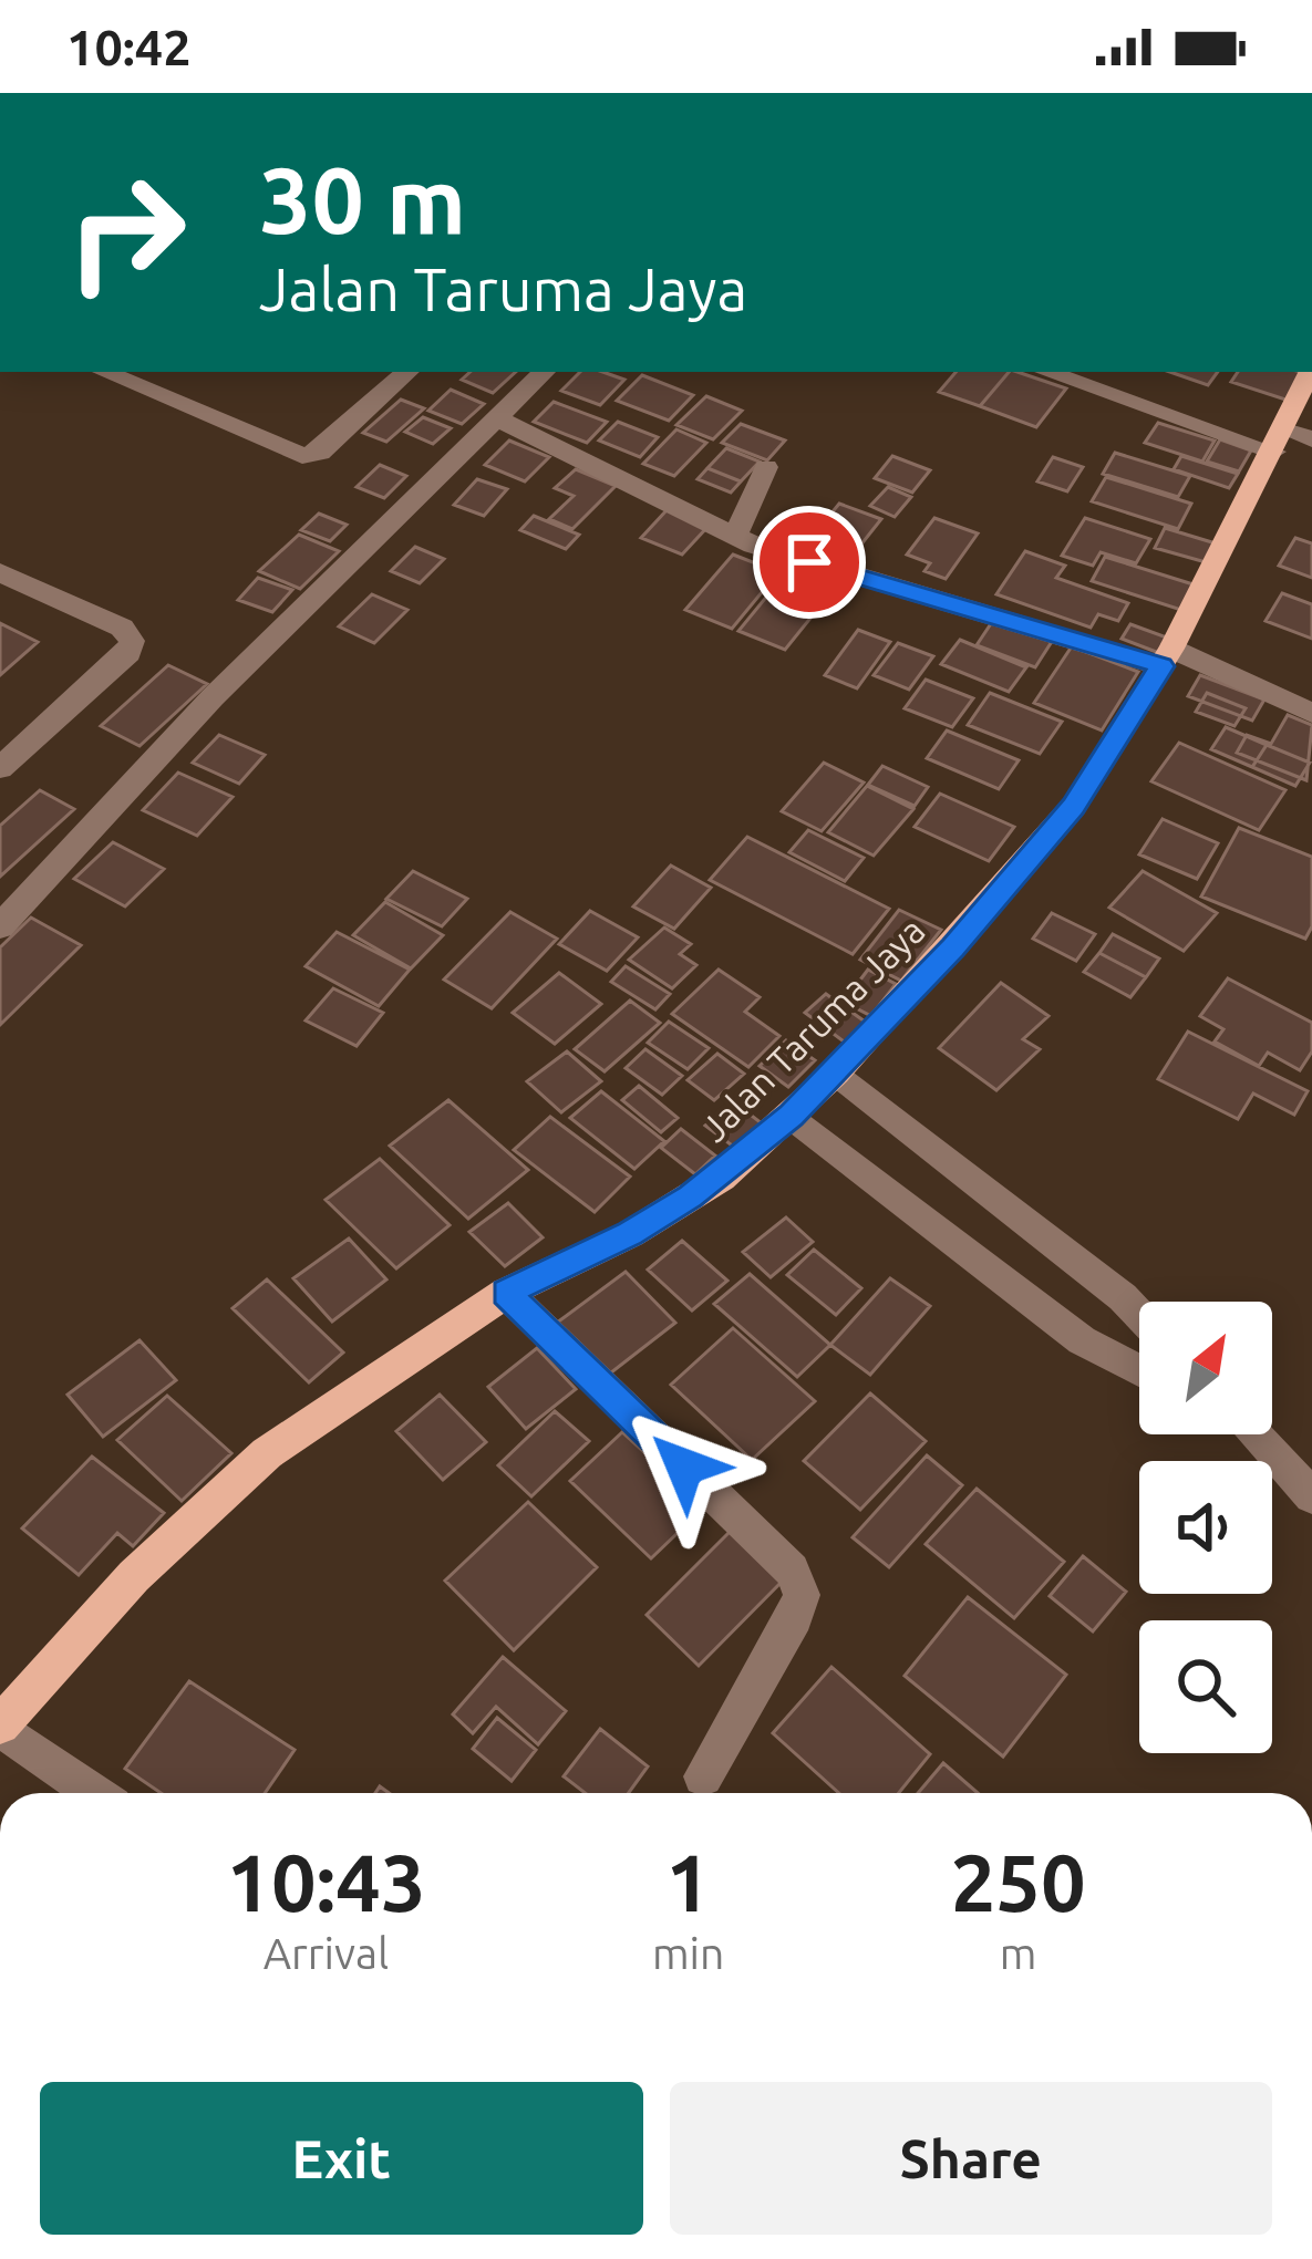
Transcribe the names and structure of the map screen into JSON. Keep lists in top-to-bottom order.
{
  "streets": {
    "main road": ["Jalan Taruma Jaya"]
  },
  "north": "top right",
  "page": {
    "status": "10:42",
    "turn": ["30 m", "Jalan Taruma Jaya"],
    "eta": [
      "10:43",
      "Arrival",
      "1",
      "min",
      "250",
      "m"
    ],
    "buttons": ["Exit", "Share"]
  }
}
